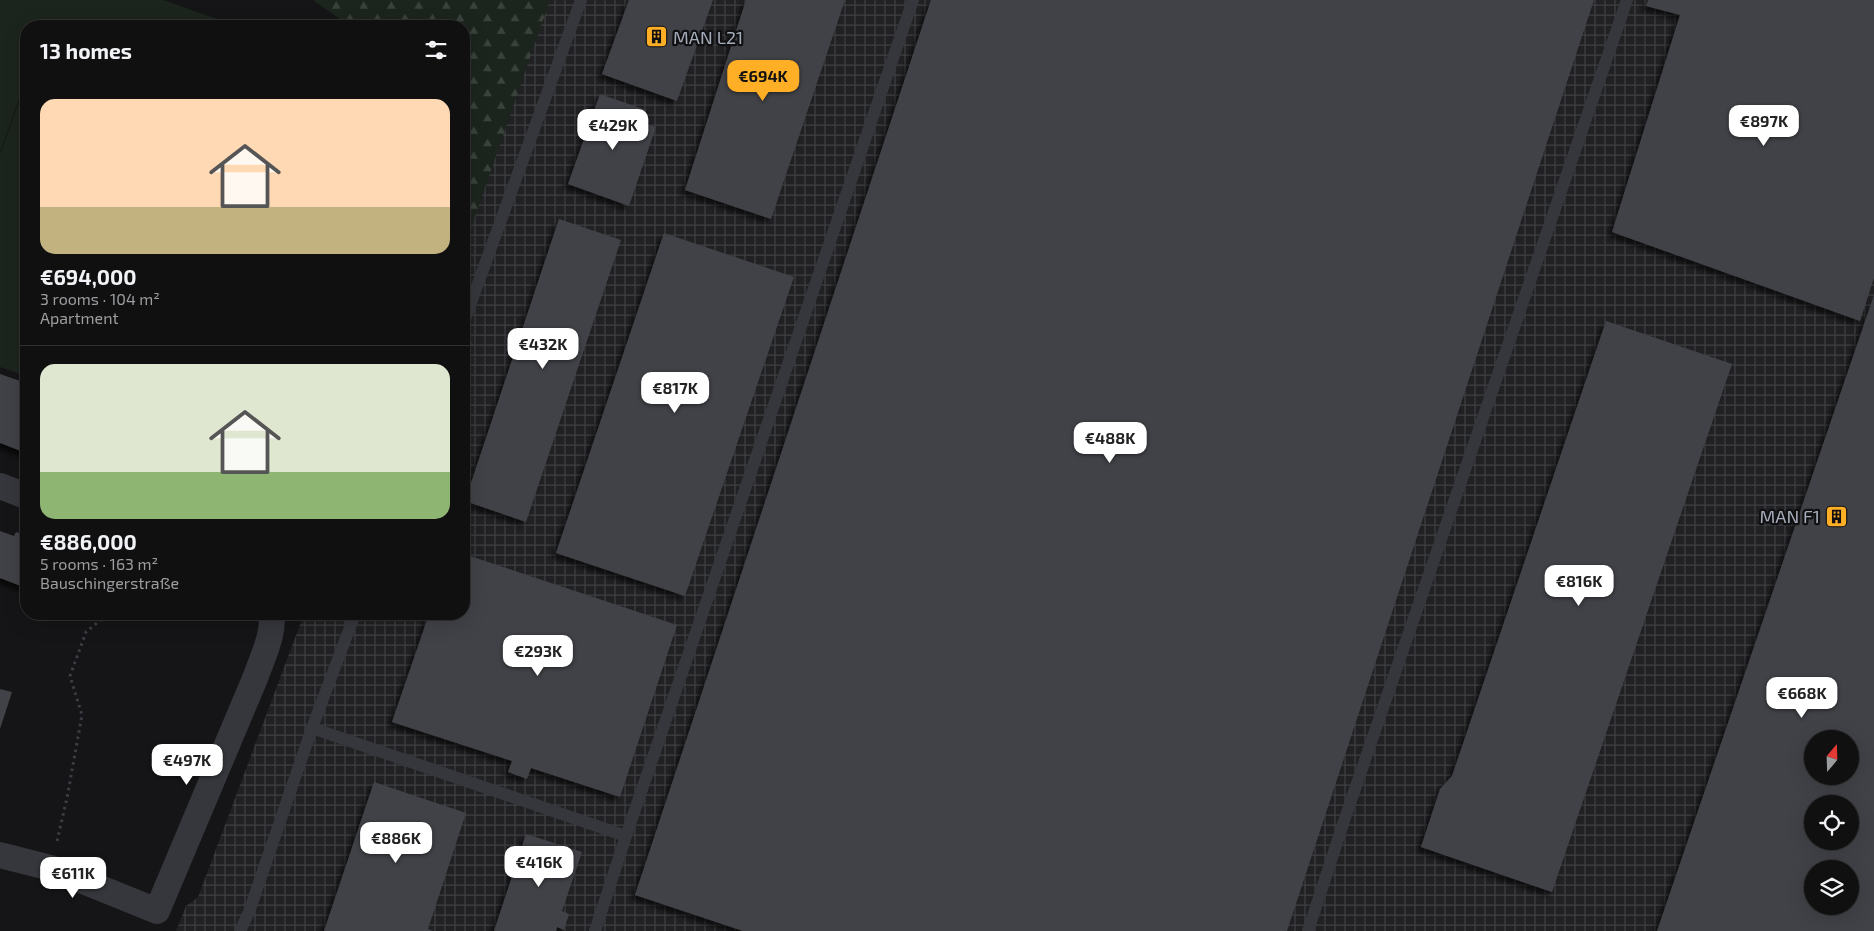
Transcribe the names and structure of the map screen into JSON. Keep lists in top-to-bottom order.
{
  "places": {
    "building": ["MAN L21", "MAN F1"]
  },
  "north": "top",
  "page": {
    "heading": "13 homes",
    "price": [
      "€694K",
      "€897K",
      "€429K",
      "€432K",
      "€817K",
      "€488K",
      "€816K",
      "€293K",
      "€668K",
      "€497K",
      "€886K",
      "€416K",
      "€611K"
    ],
    "list": [
      {
        "name": "€694,000",
        "note": "3 rooms · 104 m² · Apartment"
      },
      {
        "name": "€886,000",
        "note": "5 rooms · 163 m² · Bauschingerstraße"
      }
    ]
  }
}
